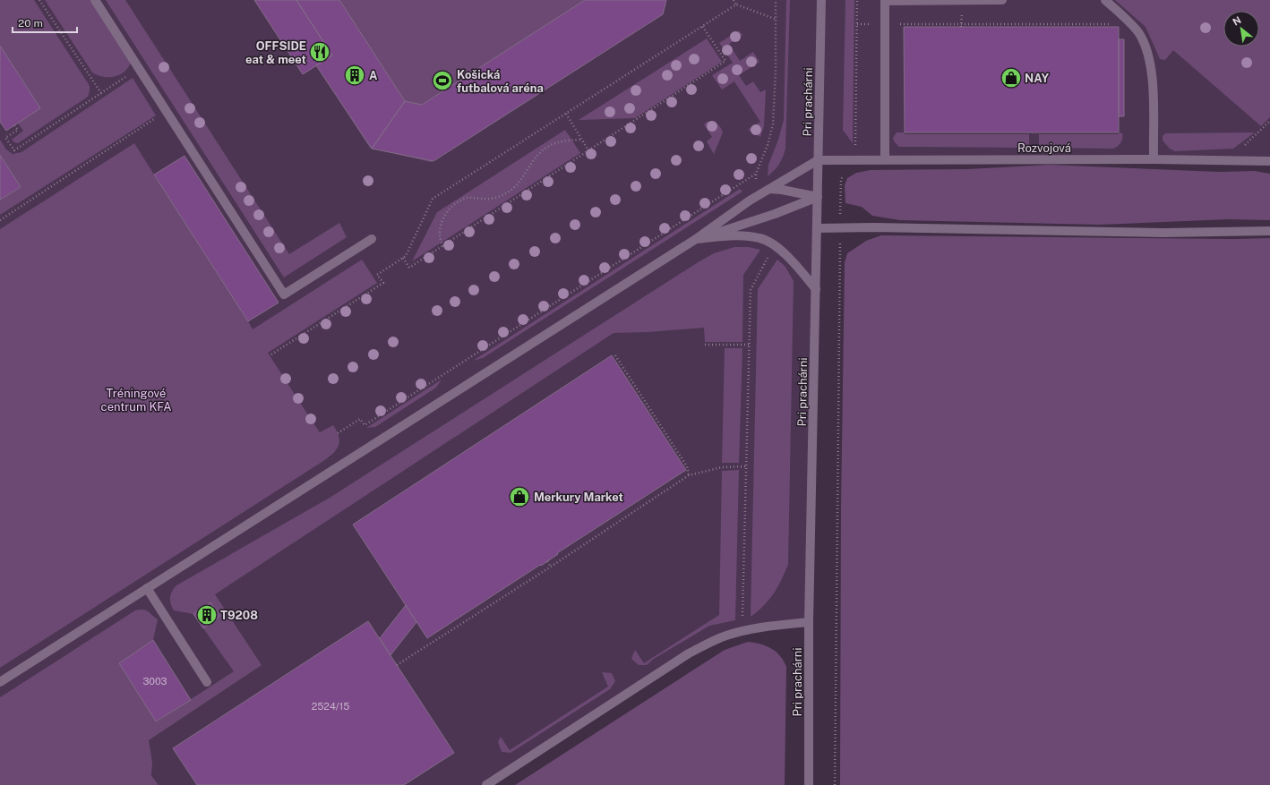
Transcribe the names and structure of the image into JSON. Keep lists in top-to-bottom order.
{
  "streets": {
    "street": ["Pri prachárni", "Rozvojová"]
  },
  "crossings": [
    ["Pri prachárni", "Rozvojová"]
  ],
  "parks": ["Tréningové centrum KFA"],
  "places": {
    "restaurant": ["OFFSIDE eat & meet"],
    "building": ["A", "T9208"],
    "shop": ["NAY", "Merkury Market"],
    "sports": ["Košická futbalová aréna"]
  },
  "house_numbers": ["3003", "2524/15"],
  "scale_bar": "20 m",
  "north": "top left"
}
